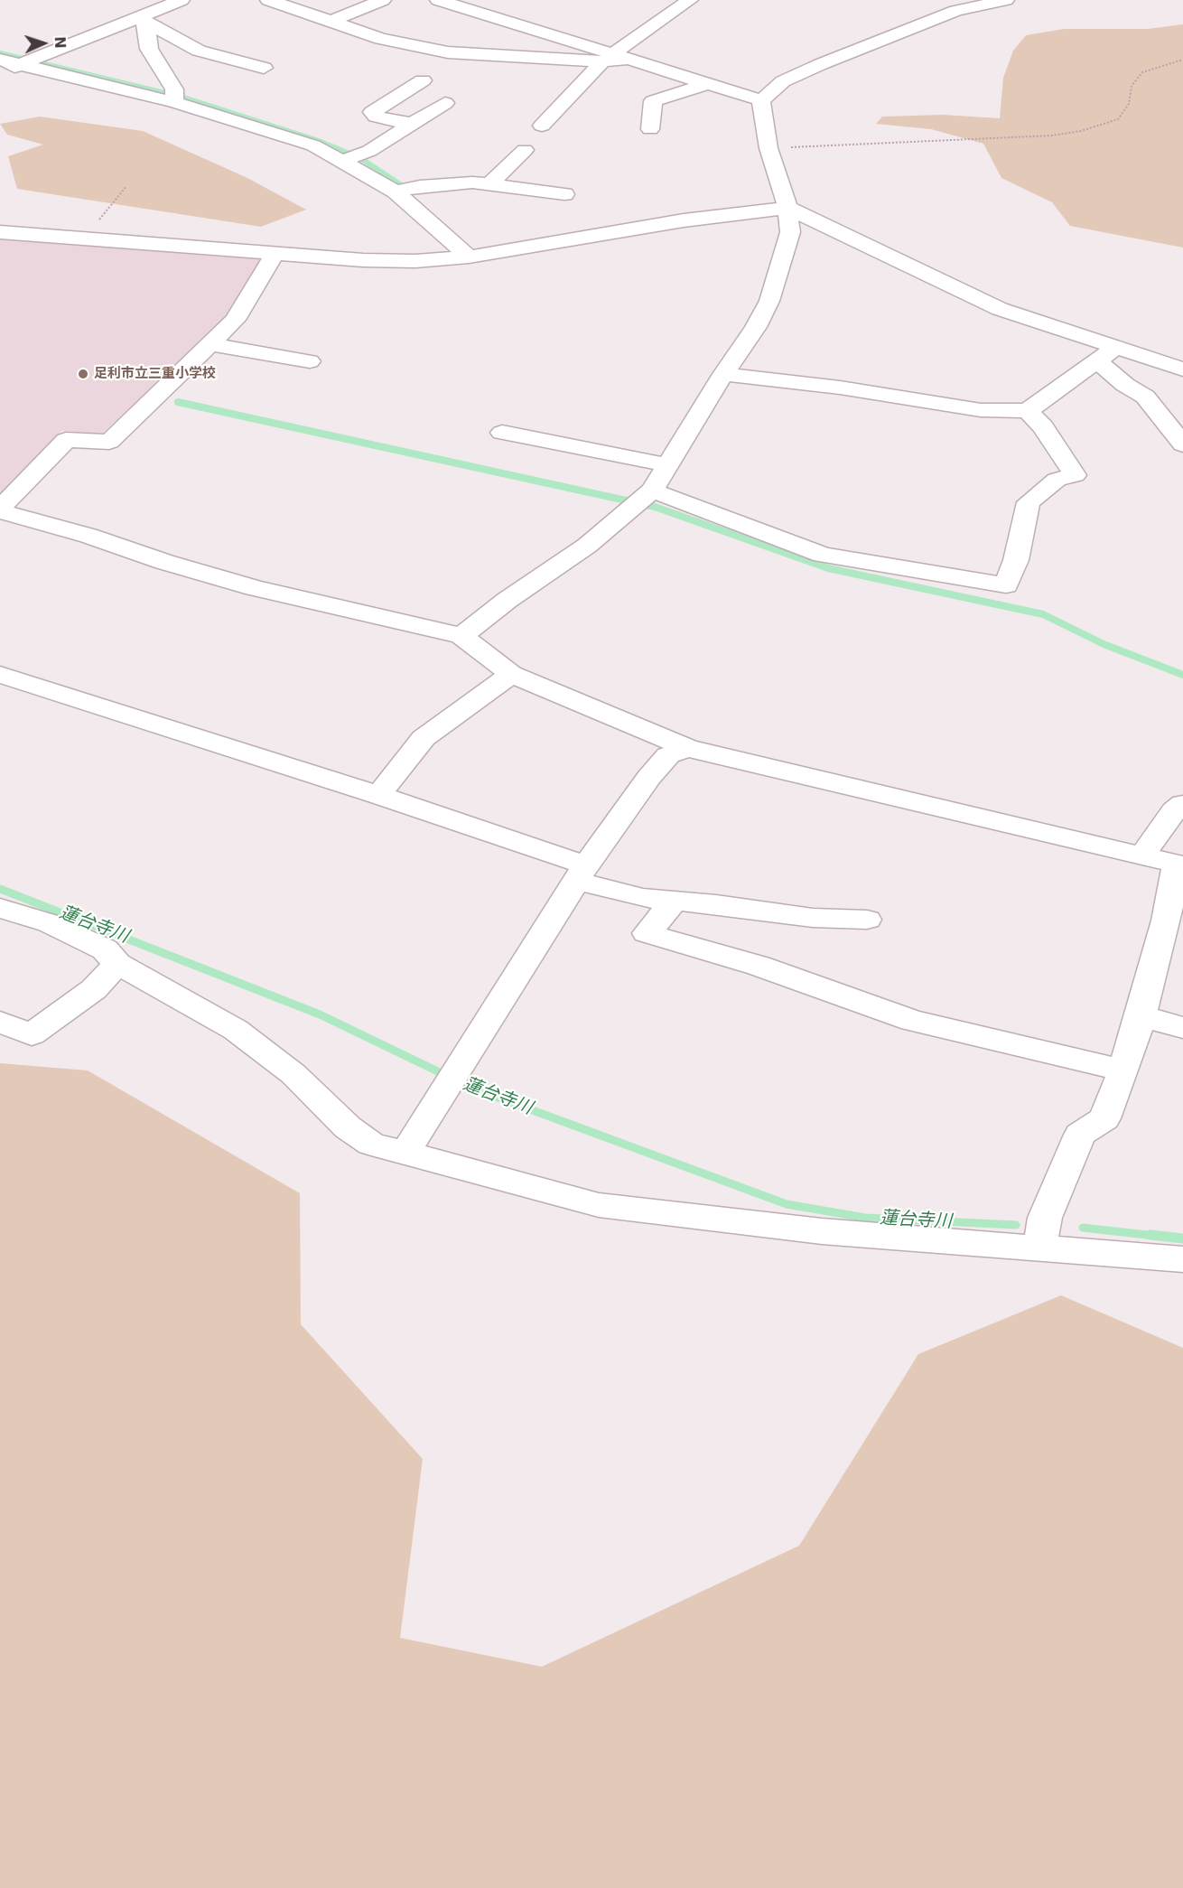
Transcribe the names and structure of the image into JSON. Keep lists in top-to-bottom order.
{
  "water": ["蓮台寺川"],
  "places": ["足利市立三重小学校"],
  "north": "right"
}
